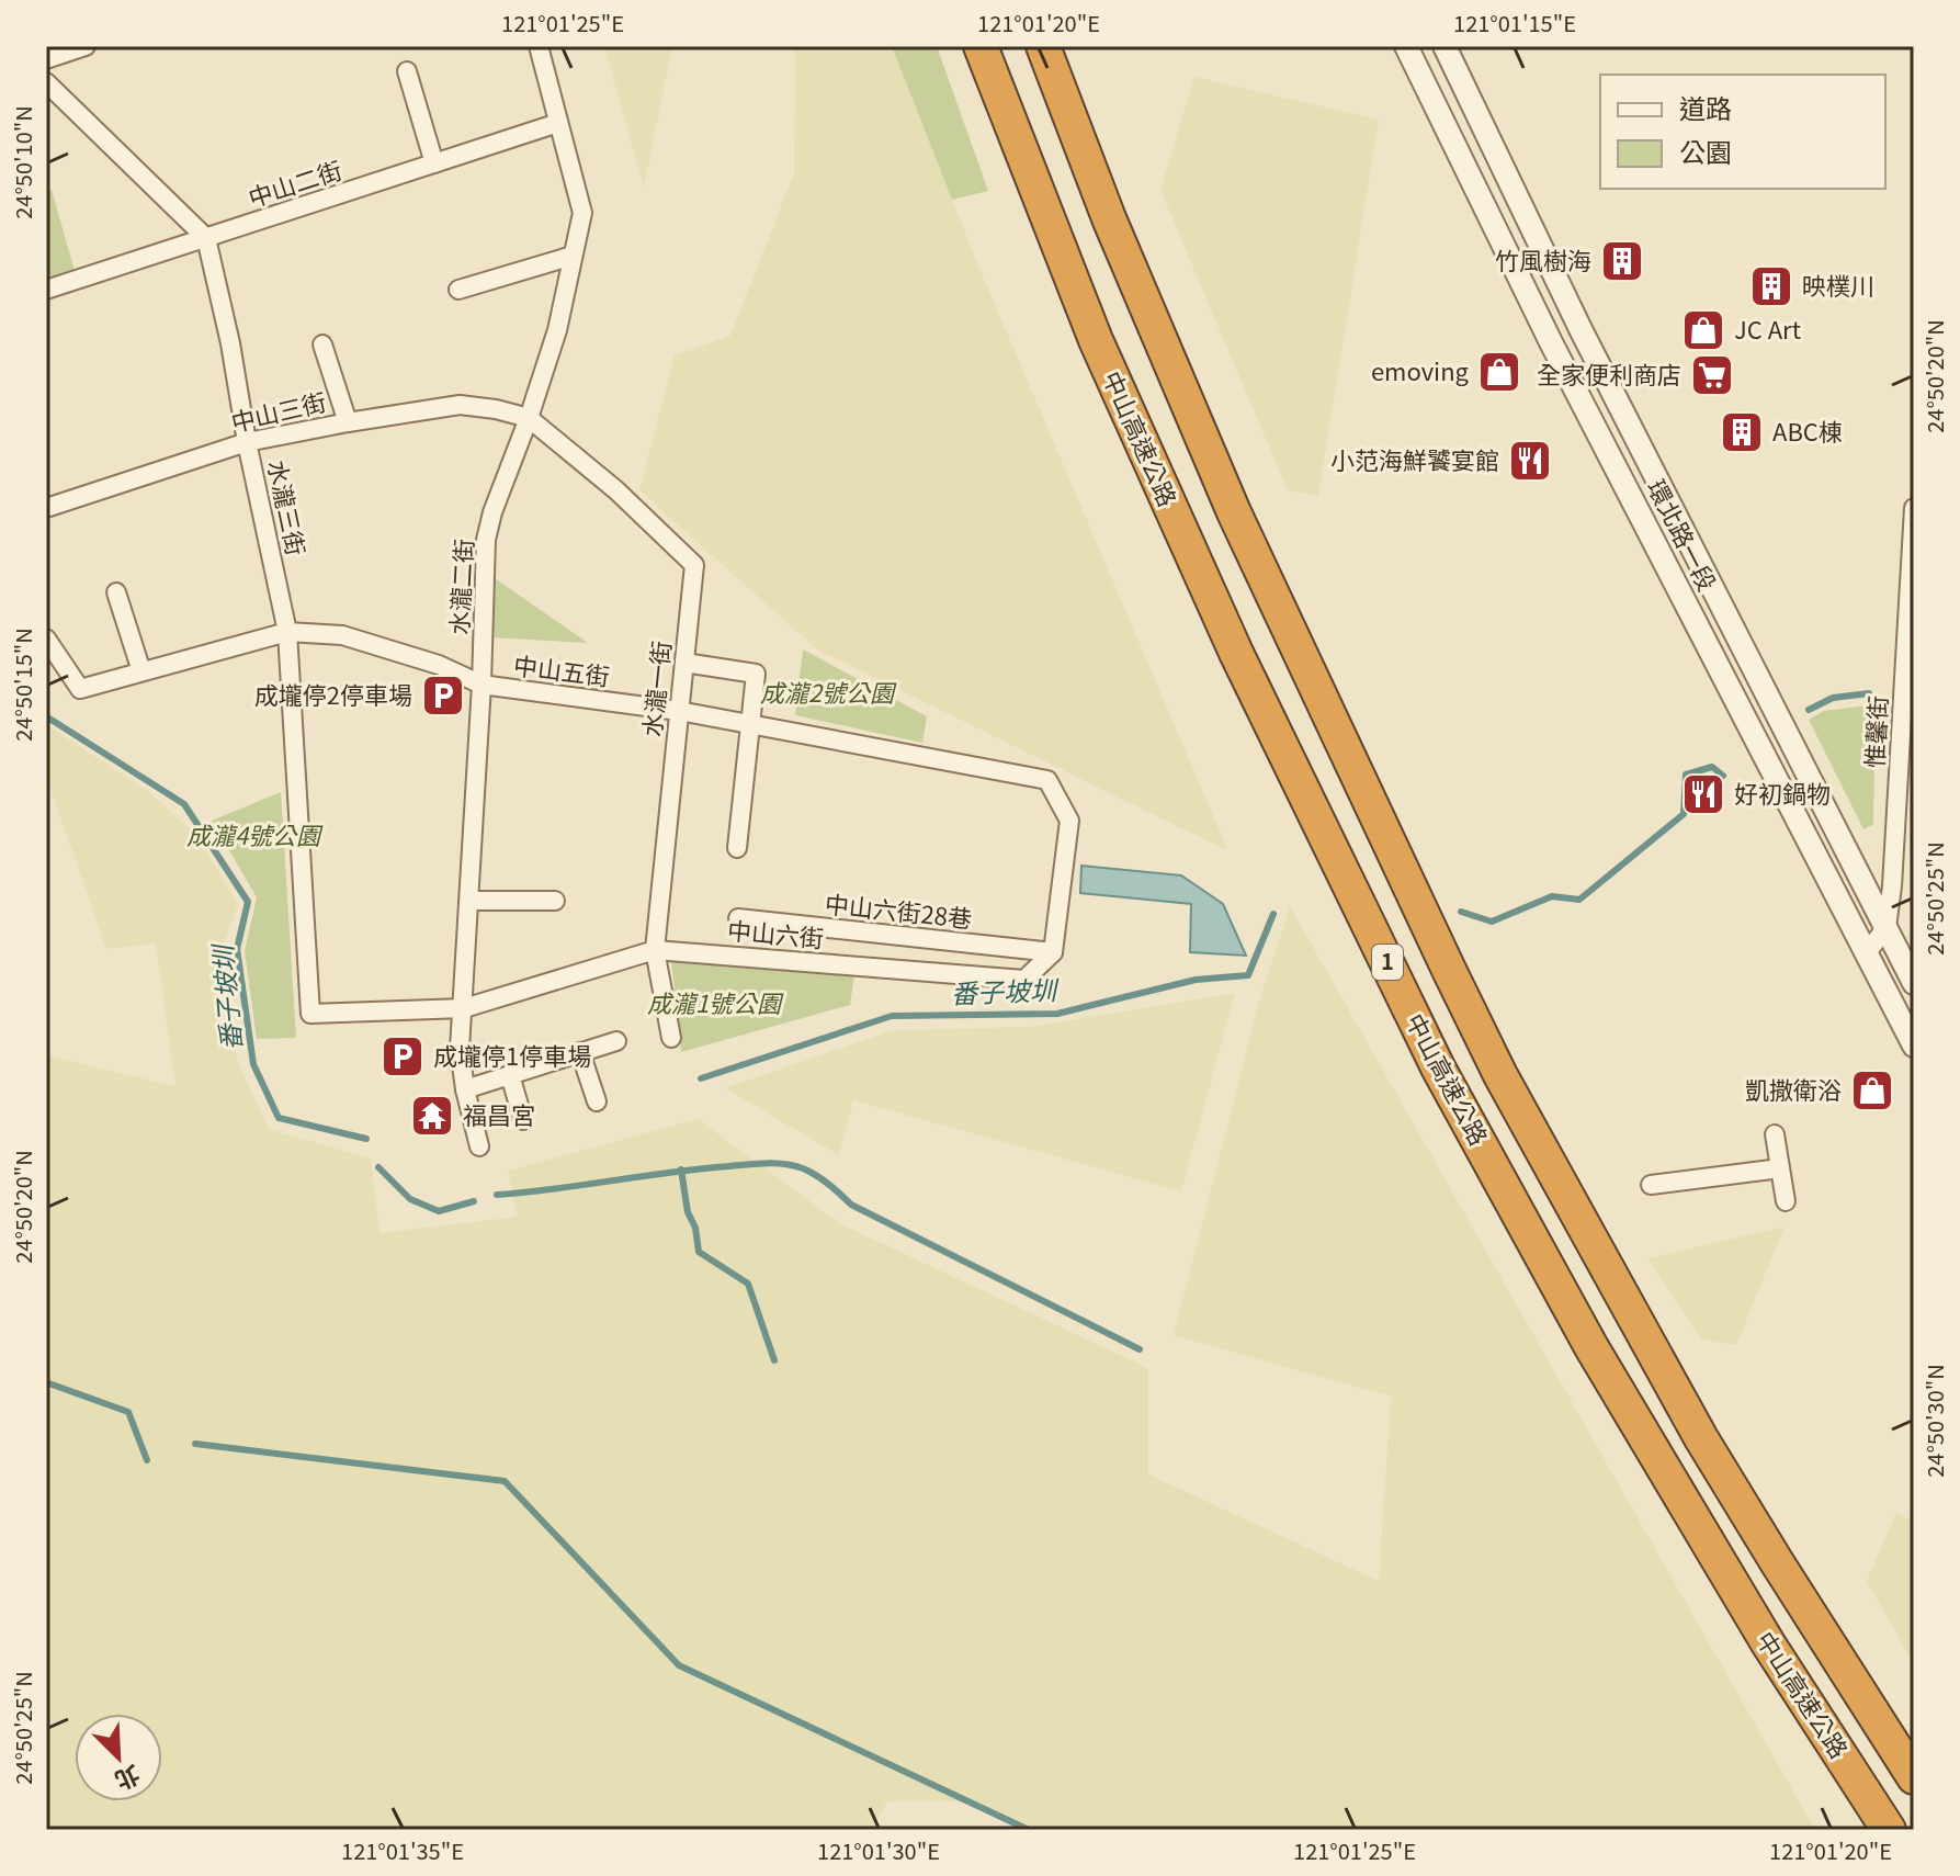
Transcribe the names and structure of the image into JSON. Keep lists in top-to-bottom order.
{
  "streets": {
    "highway": ["中山高速公路", "1"],
    "street": [
      "中山二街",
      "中山三街",
      "水瀧三街",
      "環北路一段",
      "水瀧二街",
      "中山五街",
      "水瀧一街",
      "惟馨街",
      "中山六街28巷",
      "中山六街"
    ]
  },
  "crossings": [
    ["中山二街", "水瀧三街"],
    ["中山二街", "水瀧二街"],
    ["中山三街", "水瀧三街"],
    ["中山三街", "水瀧二街"],
    ["中山三街", "水瀧一街"],
    ["水瀧三街", "中山五街"],
    ["水瀧三街", "中山六街"],
    ["環北路一段", "惟馨街"],
    ["水瀧二街", "中山五街"],
    ["水瀧二街", "水瀧一街"],
    ["水瀧二街", "中山六街"],
    ["中山五街", "水瀧一街"],
    ["中山五街", "中山六街28巷"],
    ["中山五街", "中山六街"],
    ["水瀧一街", "中山六街"],
    ["中山六街28巷", "中山六街"]
  ],
  "water": ["番子坡圳"],
  "parks": ["成瀧2號公園", "成瀧4號公園", "成瀧1號公園"],
  "places": {
    "building": ["竹風樹海", "映樸川", "ABC棟"],
    "shop": ["JC Art", "emoving", "凱撒衛浴"],
    "supermarket": ["全家便利商店"],
    "restaurant": ["小范海鮮饕宴館", "好初鍋物"],
    "parking": ["成壠停2停車場", "成壠停1停車場"],
    "temple": ["福昌宮"]
  },
  "legend": ["道路", "公園"],
  "north": "bottom right",
  "coordinates": [
    "121°01'25\"E",
    "121°01'20\"E",
    "121°01'15\"E",
    "24°50'10\"N",
    "24°50'20\"N",
    "24°50'15\"N",
    "24°50'25\"N",
    "24°50'30\"N",
    "121°01'35\"E",
    "121°01'30\"E"
  ]
}
